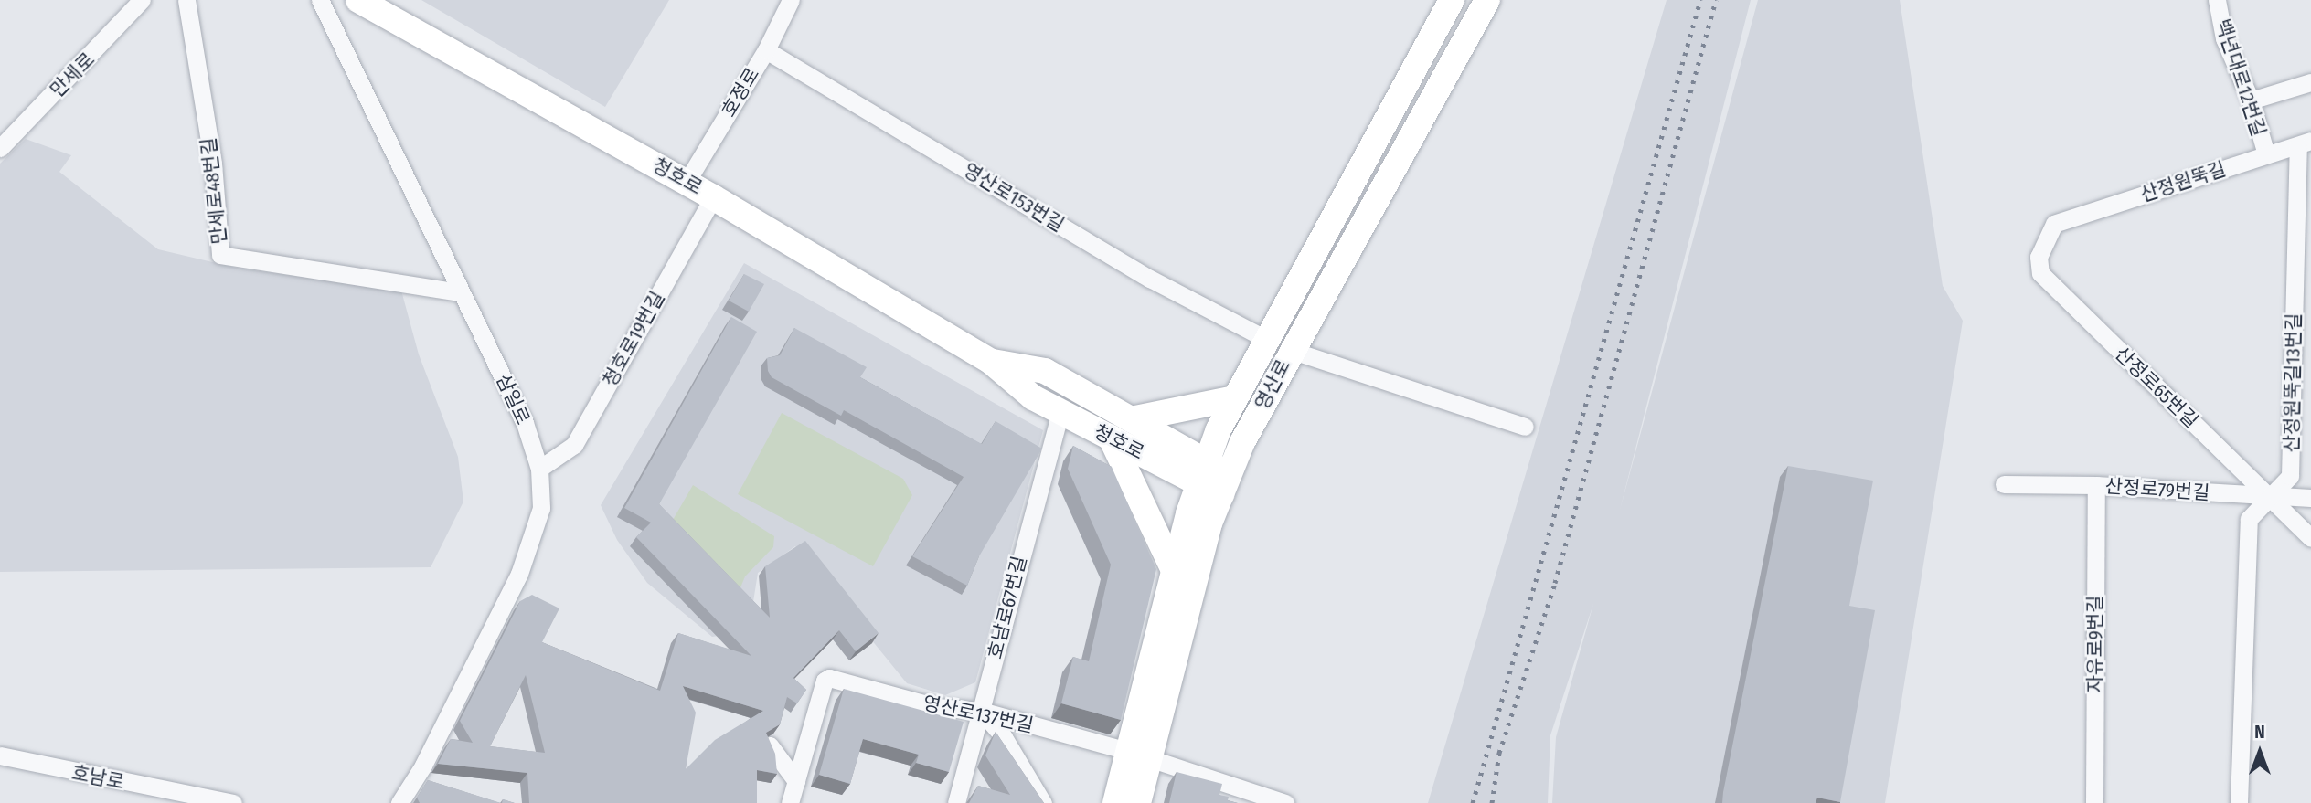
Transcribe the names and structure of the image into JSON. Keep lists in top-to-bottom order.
{
  "streets": {
    "street": [
      "만세로",
      "백년대로12번길",
      "호정로",
      "청호로",
      "산정원뚝길",
      "만세로48번길",
      "영산로153번길",
      "청호로19번길",
      "산정원뚝길13번길",
      "영산로",
      "산정로65번길",
      "삼일로",
      "산정로79번길",
      "호남로67번길",
      "자유로9번길",
      "영산로137번길",
      "호남로"
    ]
  },
  "crossings": [
    ["백년대로12번길", "산정원뚝길"],
    ["호정로", "청호로"],
    ["호정로", "영산로153번길"],
    ["청호로", "청호로19번길"],
    ["청호로", "영산로"],
    ["청호로", "호남로67번길"],
    ["산정원뚝길", "산정원뚝길13번길"],
    ["산정원뚝길", "산정로65번길"],
    ["만세로48번길", "삼일로"],
    ["영산로153번길", "영산로"],
    ["청호로19번길", "삼일로"],
    ["산정원뚝길13번길", "산정로65번길"],
    ["산정원뚝길13번길", "산정로79번길"],
    ["영산로", "영산로137번길"],
    ["산정로65번길", "산정로79번길"],
    ["산정로79번길", "자유로9번길"],
    ["호남로67번길", "영산로137번길"]
  ],
  "north": "top"
}
